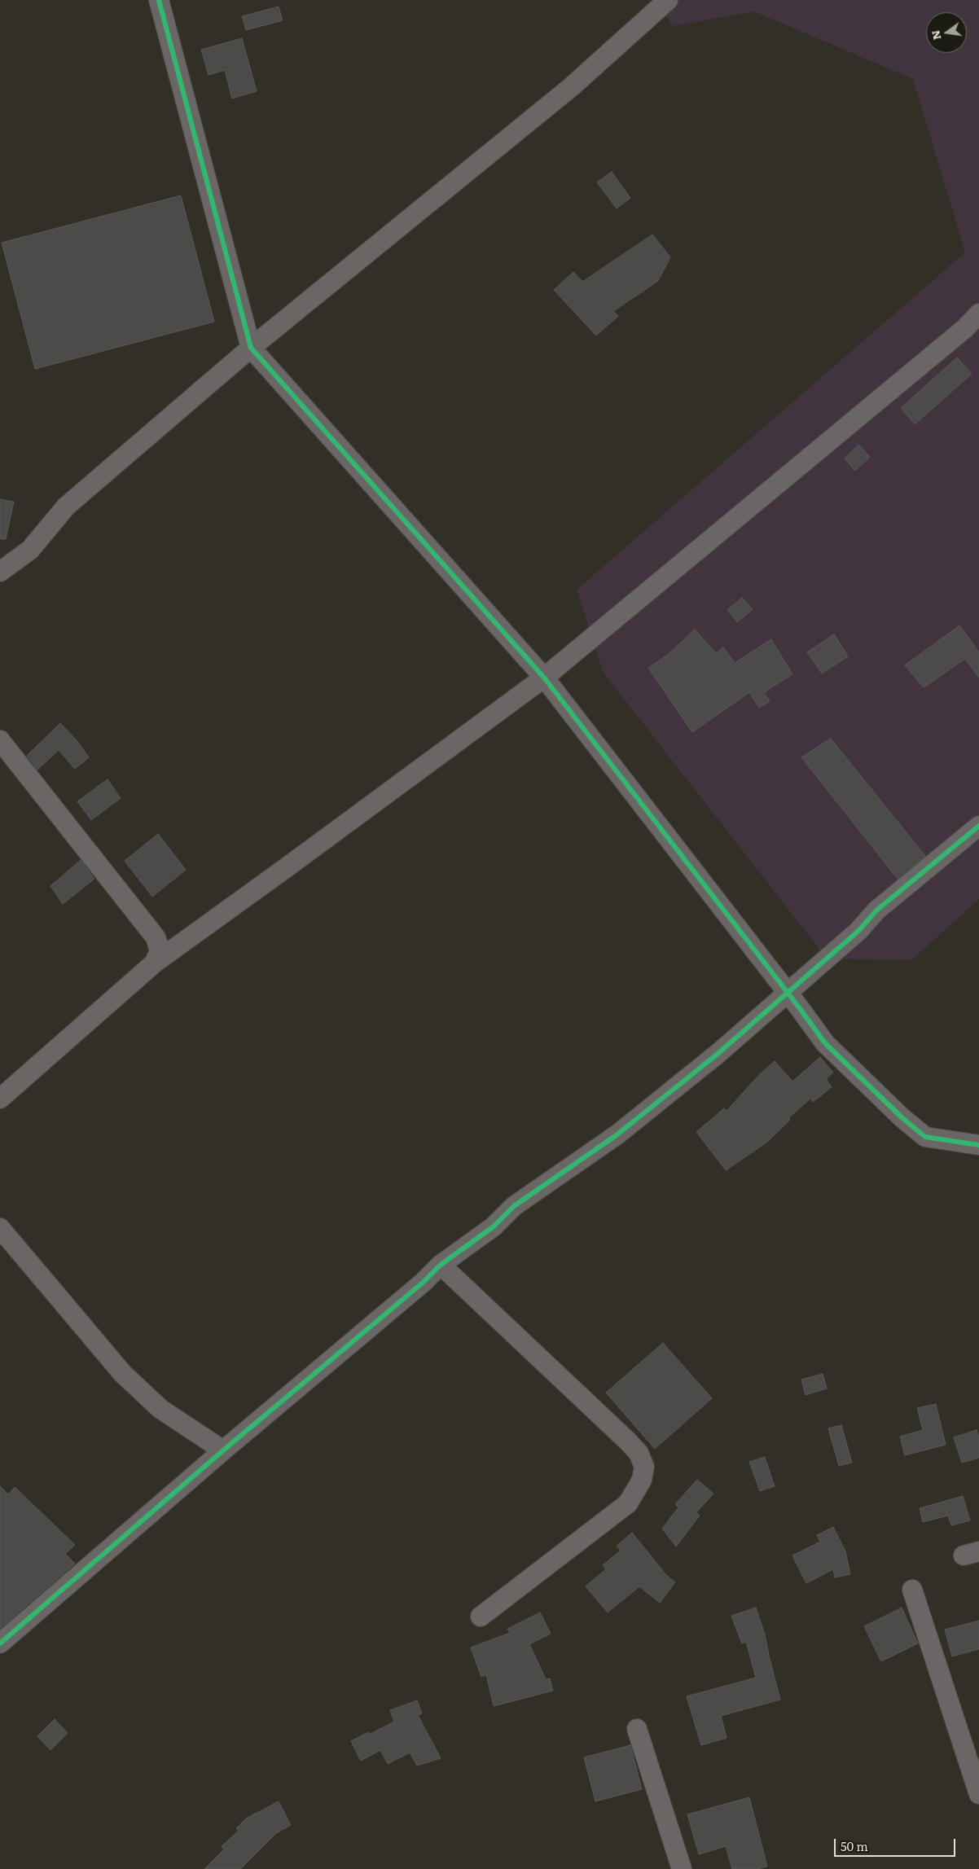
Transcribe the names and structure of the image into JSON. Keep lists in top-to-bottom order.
{
  "scale_bar": "50 m",
  "north": "left"
}
